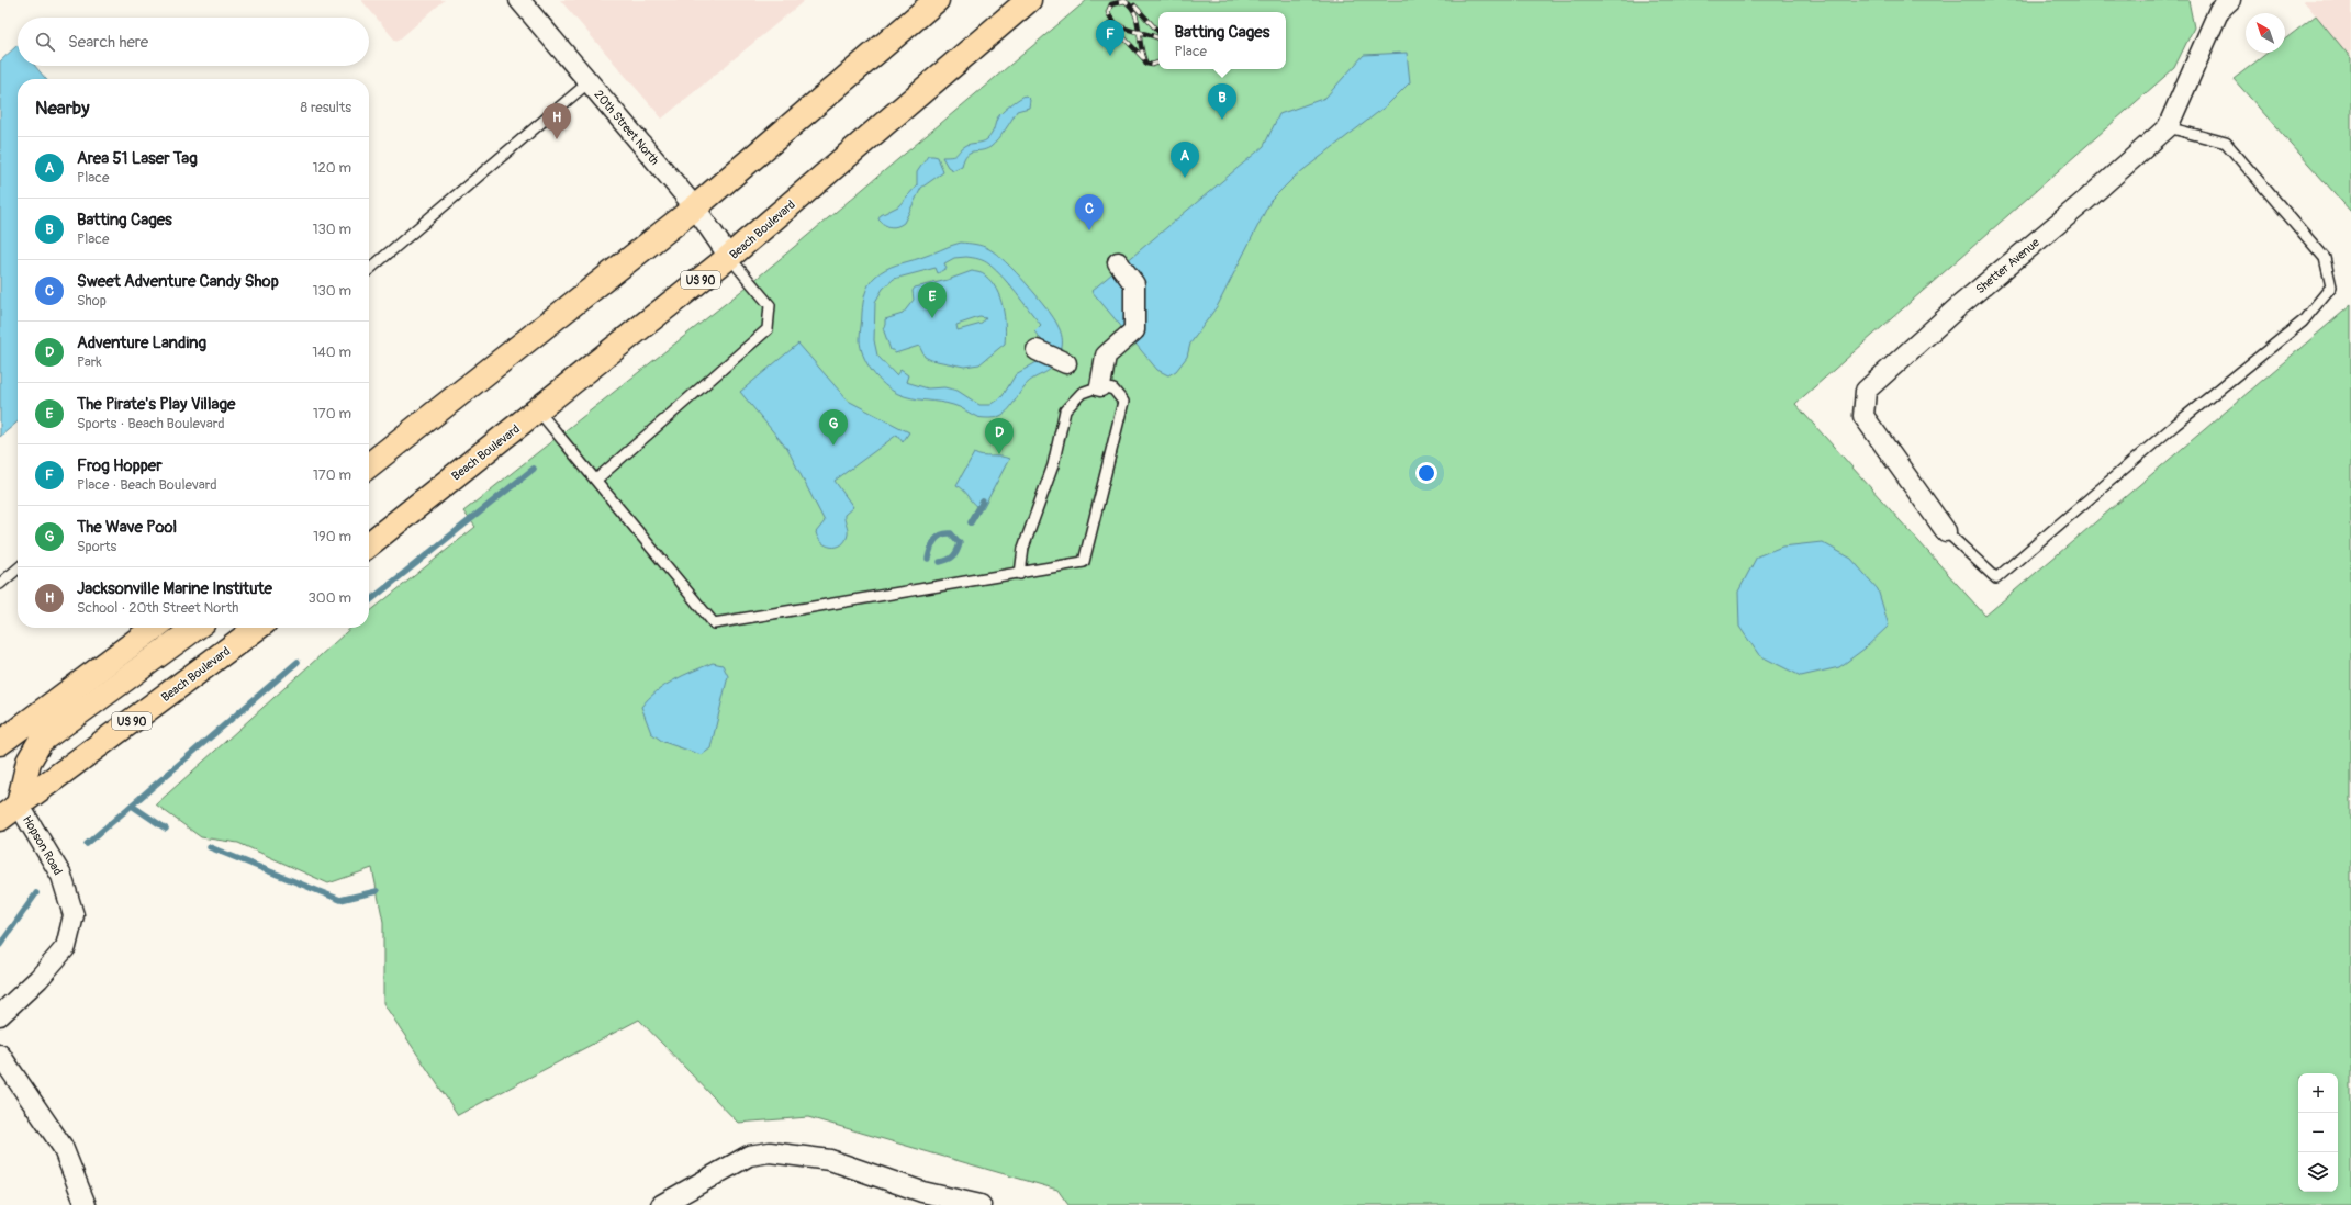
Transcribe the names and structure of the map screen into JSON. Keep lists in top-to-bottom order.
{
  "streets": {
    "highway": ["Beach Boulevard", "US 90"],
    "street": ["20th Street North", "Shetter Avenue", "Hopson Road"]
  },
  "crossings": [
    ["20th Street North", "Beach Boulevard"],
    ["Beach Boulevard", "Hopson Road"]
  ],
  "north": "top left",
  "page": {
    "popup": ["Batting Cages", "Place"],
    "search": "Search here",
    "pins": [
      "F",
      "B",
      "H",
      "A",
      "C",
      "E",
      "G",
      "D"
    ],
    "heading": ["Nearby", "8 results"],
    "list": [
      {
        "mark": "A",
        "name": "Area 51 Laser Tag",
        "note": "Place",
        "value": "120 m"
      },
      {
        "mark": "B",
        "name": "Batting Cages",
        "note": "Place",
        "value": "130 m"
      },
      {
        "mark": "C",
        "name": "Sweet Adventure Candy Shop",
        "note": "Shop",
        "value": "130 m"
      },
      {
        "mark": "D",
        "name": "Adventure Landing",
        "note": "Park",
        "value": "140 m"
      },
      {
        "mark": "E",
        "name": "The Pirate's Play Village",
        "note": "Sports · Beach Boulevard",
        "value": "170 m"
      },
      {
        "mark": "F",
        "name": "Frog Hopper",
        "note": "Place · Beach Boulevard",
        "value": "170 m"
      },
      {
        "mark": "G",
        "name": "The Wave Pool",
        "note": "Sports",
        "value": "190 m"
      },
      {
        "mark": "H",
        "name": "Jacksonville Marine Institute",
        "note": "School · 20th Street North",
        "value": "300 m"
      }
    ],
    "map_buttons": ["+", "−"]
  }
}
